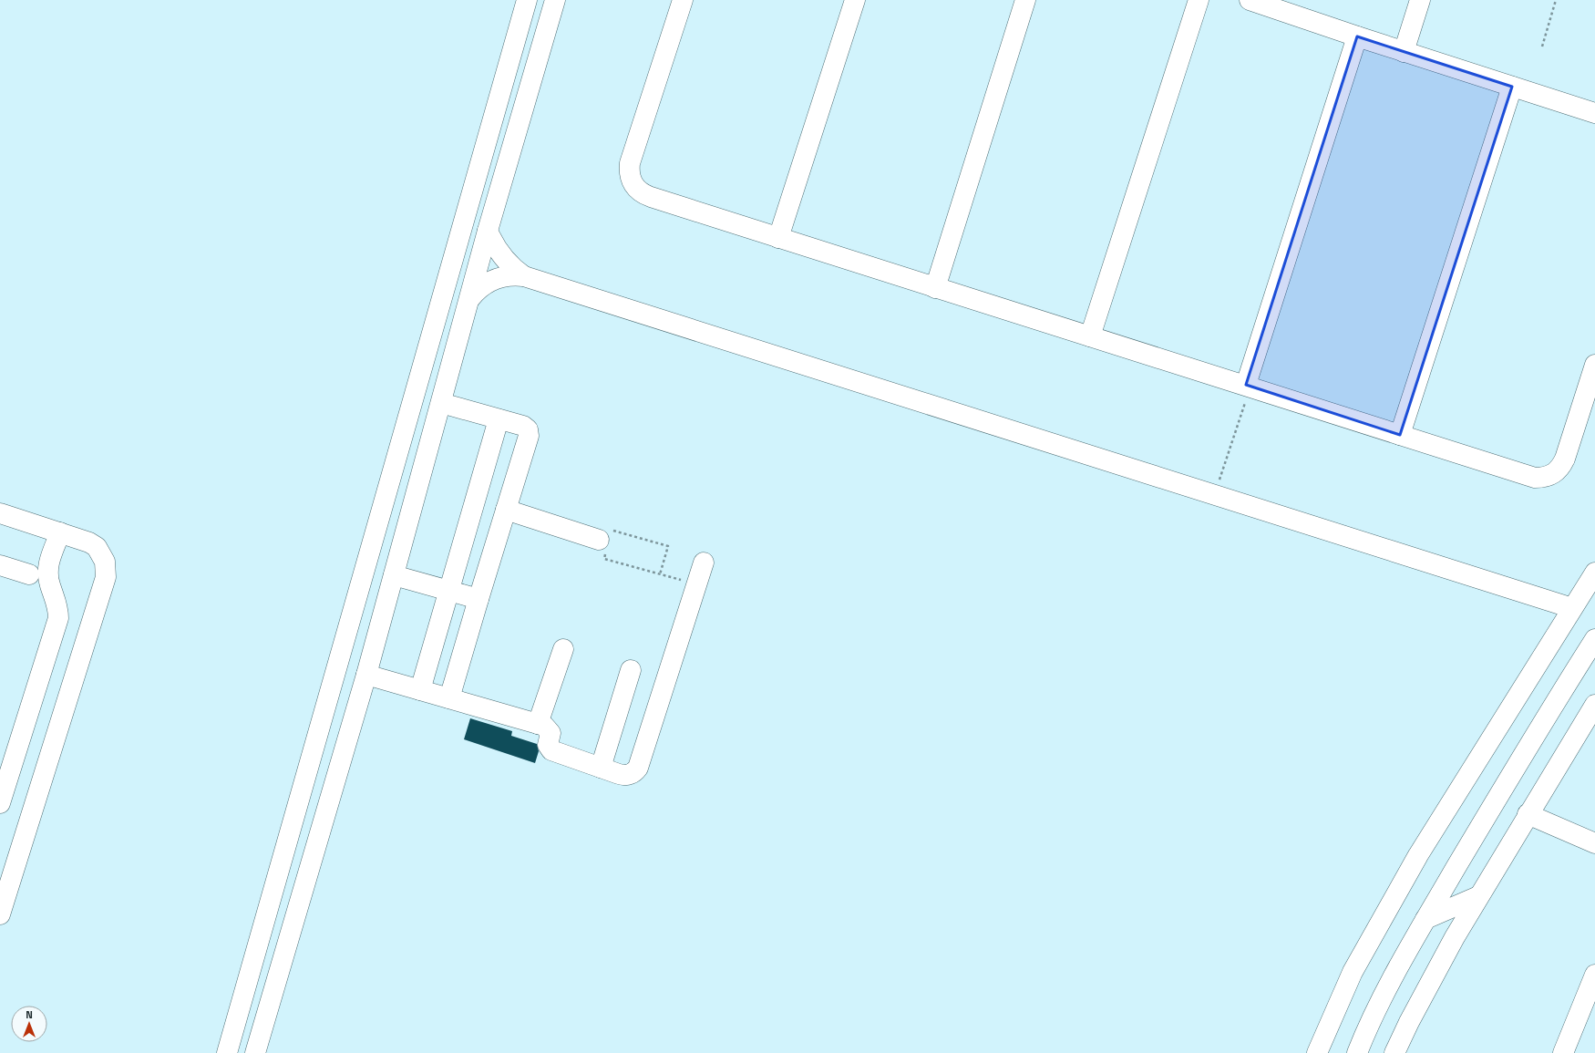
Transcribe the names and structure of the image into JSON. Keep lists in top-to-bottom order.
{
  "north": "top"
}
